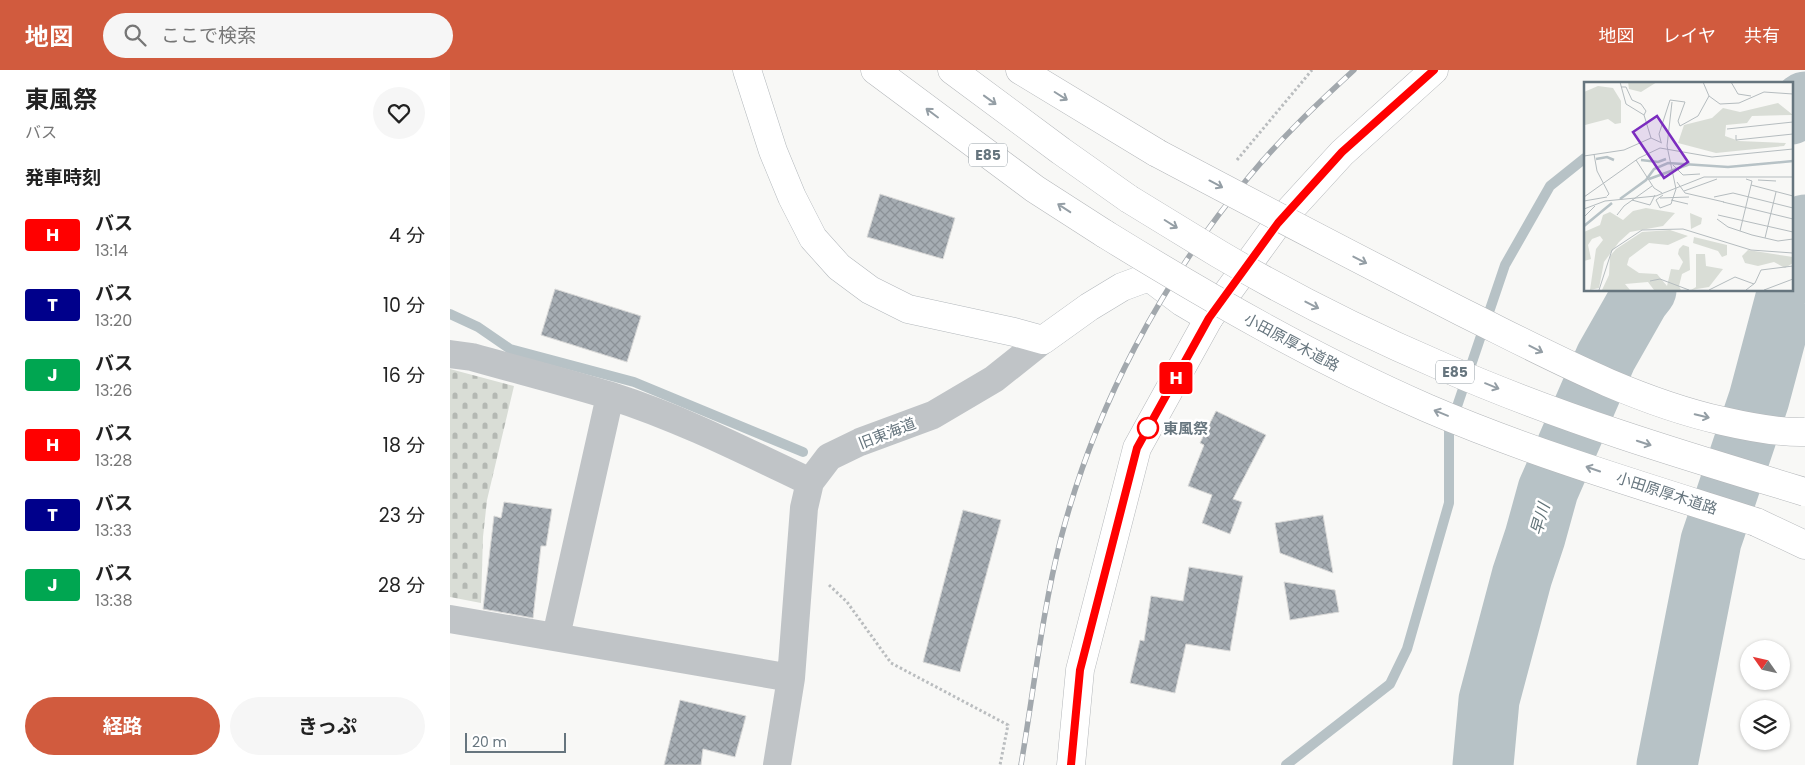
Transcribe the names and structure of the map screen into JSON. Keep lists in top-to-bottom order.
{
  "streets": {
    "main road": ["E85", "小田原厚木道路", "旧東海道"]
  },
  "crossings": [
    ["E85", "小田原厚木道路"]
  ],
  "water": ["早川"],
  "places": ["東風祭"],
  "lines": ["bus line H"],
  "scale_bar": "20 m",
  "north": "top left",
  "page": {
    "header": "地図",
    "search": "ここで検索",
    "nav": ["地図", "レイヤ", "共有"],
    "heading": [
      ["東風祭", "バス"],
      "発車時刻"
    ],
    "on_map": "H",
    "list": [
      {
        "mark": "H",
        "name": "バス",
        "note": "13:14",
        "value": "4 分"
      },
      {
        "mark": "T",
        "name": "バス",
        "note": "13:20",
        "value": "10 分"
      },
      {
        "mark": "J",
        "name": "バス",
        "note": "13:26",
        "value": "16 分"
      },
      {
        "mark": "H",
        "name": "バス",
        "note": "13:28",
        "value": "18 分"
      },
      {
        "mark": "T",
        "name": "バス",
        "note": "13:33",
        "value": "23 分"
      },
      {
        "mark": "J",
        "name": "バス",
        "note": "13:38",
        "value": "28 分"
      }
    ],
    "buttons": ["経路", "きっぷ"],
    "scale": "20 m"
  }
}
